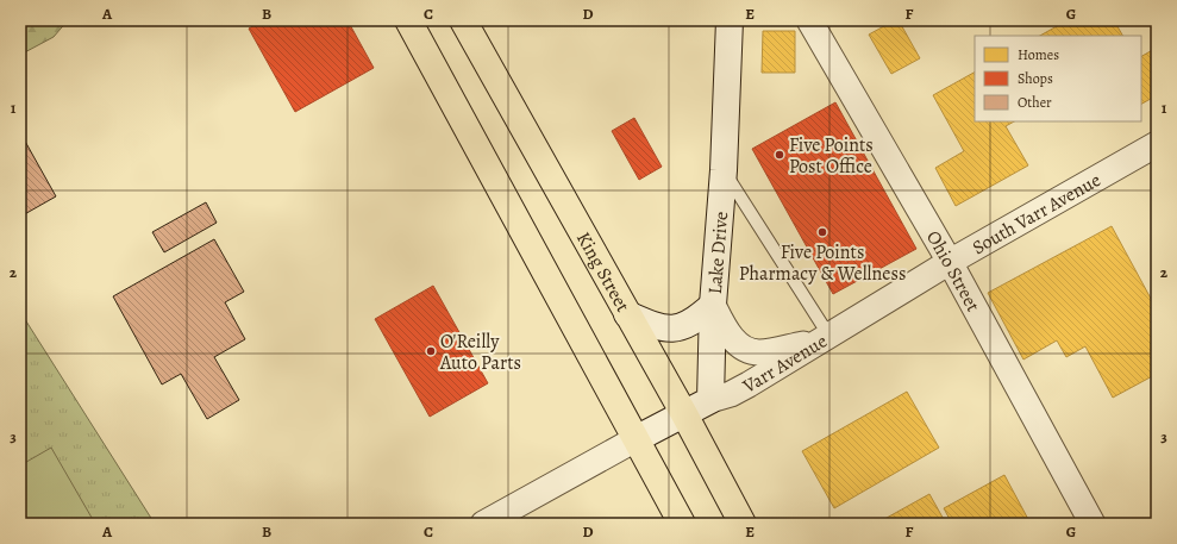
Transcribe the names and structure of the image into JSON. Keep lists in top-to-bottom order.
{
  "streets": {
    "main road": ["King Street"],
    "street": [
      "South Varr Avenue",
      "Lake Drive",
      "Ohio Street",
      "Varr Avenue"
    ]
  },
  "crossings": [
    ["South Varr Avenue", "Ohio Street"],
    ["South Varr Avenue", "Varr Avenue"],
    ["Lake Drive", "Varr Avenue"]
  ],
  "places": ["Five Points Post Office", "Five Points Pharmacy & Wellness", "O'Reilly Auto Parts"],
  "legend": ["Homes", "Shops", "Other"],
  "grid": {
    "columns": [
      "A",
      "B",
      "C",
      "D",
      "E",
      "F",
      "G"
    ],
    "rows": ["1", "2", "3"]
  }
}
